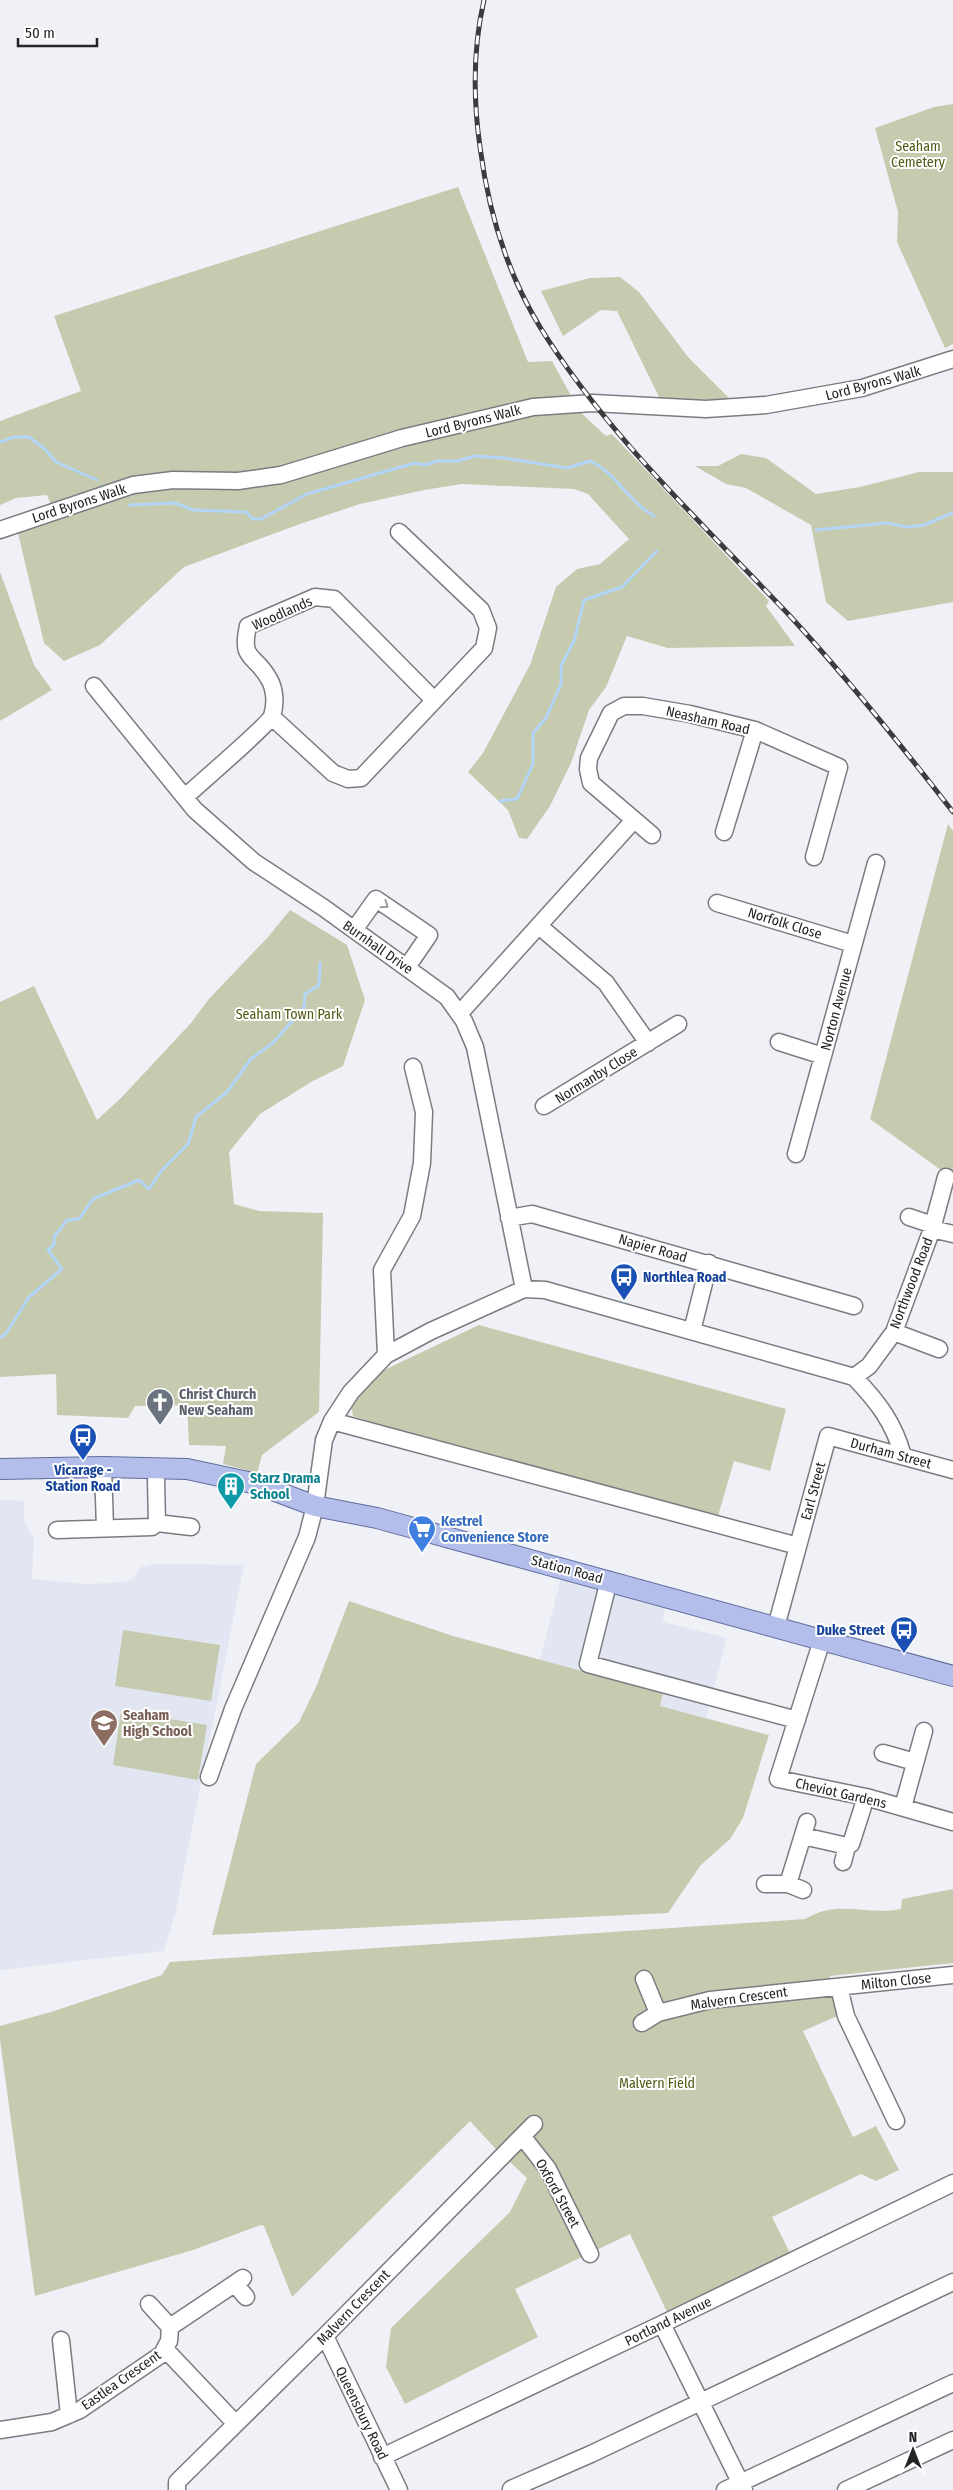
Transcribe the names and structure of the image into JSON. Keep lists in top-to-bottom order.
{
  "streets": {
    "main road": ["Station Road"],
    "street": [
      "Lord Byrons Walk",
      "Woodlands",
      "Neasham Road",
      "Norfolk Close",
      "Burnhall Drive",
      "Norton Avenue",
      "Normanby Close",
      "Napier Road",
      "Northwood Road",
      "Durham Street",
      "Earl Street",
      "Cheviot Gardens",
      "Milton Close",
      "Malvern Crescent",
      "Oxford Street",
      "Portland Avenue",
      "Eastlea Crescent",
      "Queensbury Road"
    ]
  },
  "crossings": [
    ["Norfolk Close", "Norton Avenue"],
    ["Burnhall Drive", "Napier Road"],
    ["Durham Street", "Earl Street"],
    ["Earl Street", "Station Road"],
    ["Milton Close", "Malvern Crescent"],
    ["Malvern Crescent", "Oxford Street"],
    ["Malvern Crescent", "Queensbury Road"],
    ["Portland Avenue", "Queensbury Road"]
  ],
  "parks": ["Seaham Cemetery", "Seaham Town Park", "Malvern Field"],
  "places": {
    "bus stop": ["Northlea Road", "Vicarage - Station Road", "Duke Street"],
    "church": ["Christ Church New Seaham"],
    "building": ["Starz Drama School"],
    "supermarket": ["Kestrel Convenience Store"],
    "school or university": ["Seaham High School"]
  },
  "scale_bar": "50 m",
  "north": "top"
}
